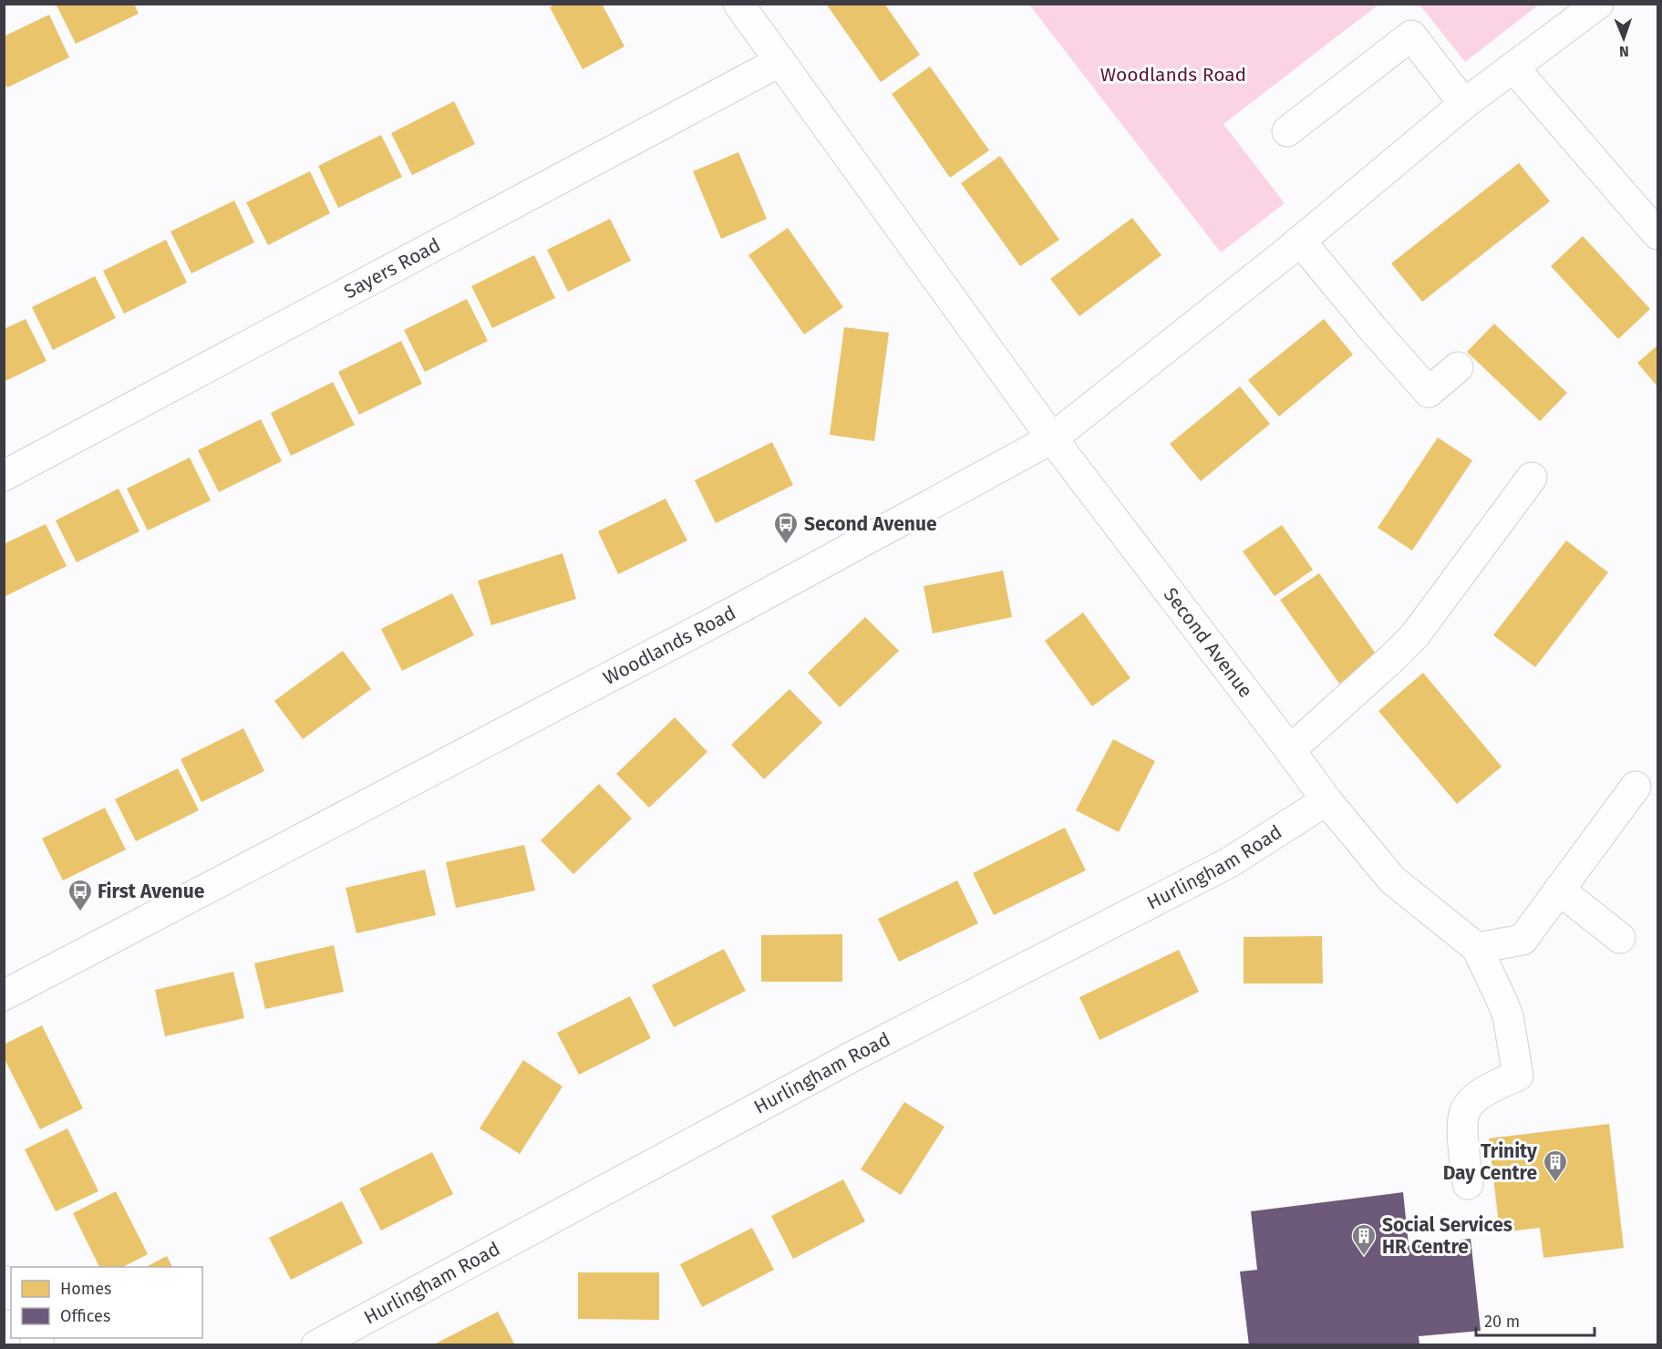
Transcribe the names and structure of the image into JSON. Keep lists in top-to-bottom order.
{
  "streets": {
    "street": [
      "Sayers Road",
      "Second Avenue",
      "Woodlands Road",
      "Hurlingham Road"
    ]
  },
  "crossings": [
    ["Sayers Road", "Second Avenue"],
    ["Second Avenue", "Woodlands Road"],
    ["Second Avenue", "Hurlingham Road"]
  ],
  "parks": ["Woodlands Road"],
  "places": {
    "bus stop": ["Second Avenue", "First Avenue"],
    "building": ["Trinity Day Centre", "Social Services HR Centre"]
  },
  "legend": ["Homes", "Offices"],
  "scale_bar": "20 m",
  "north": "bottom"
}
